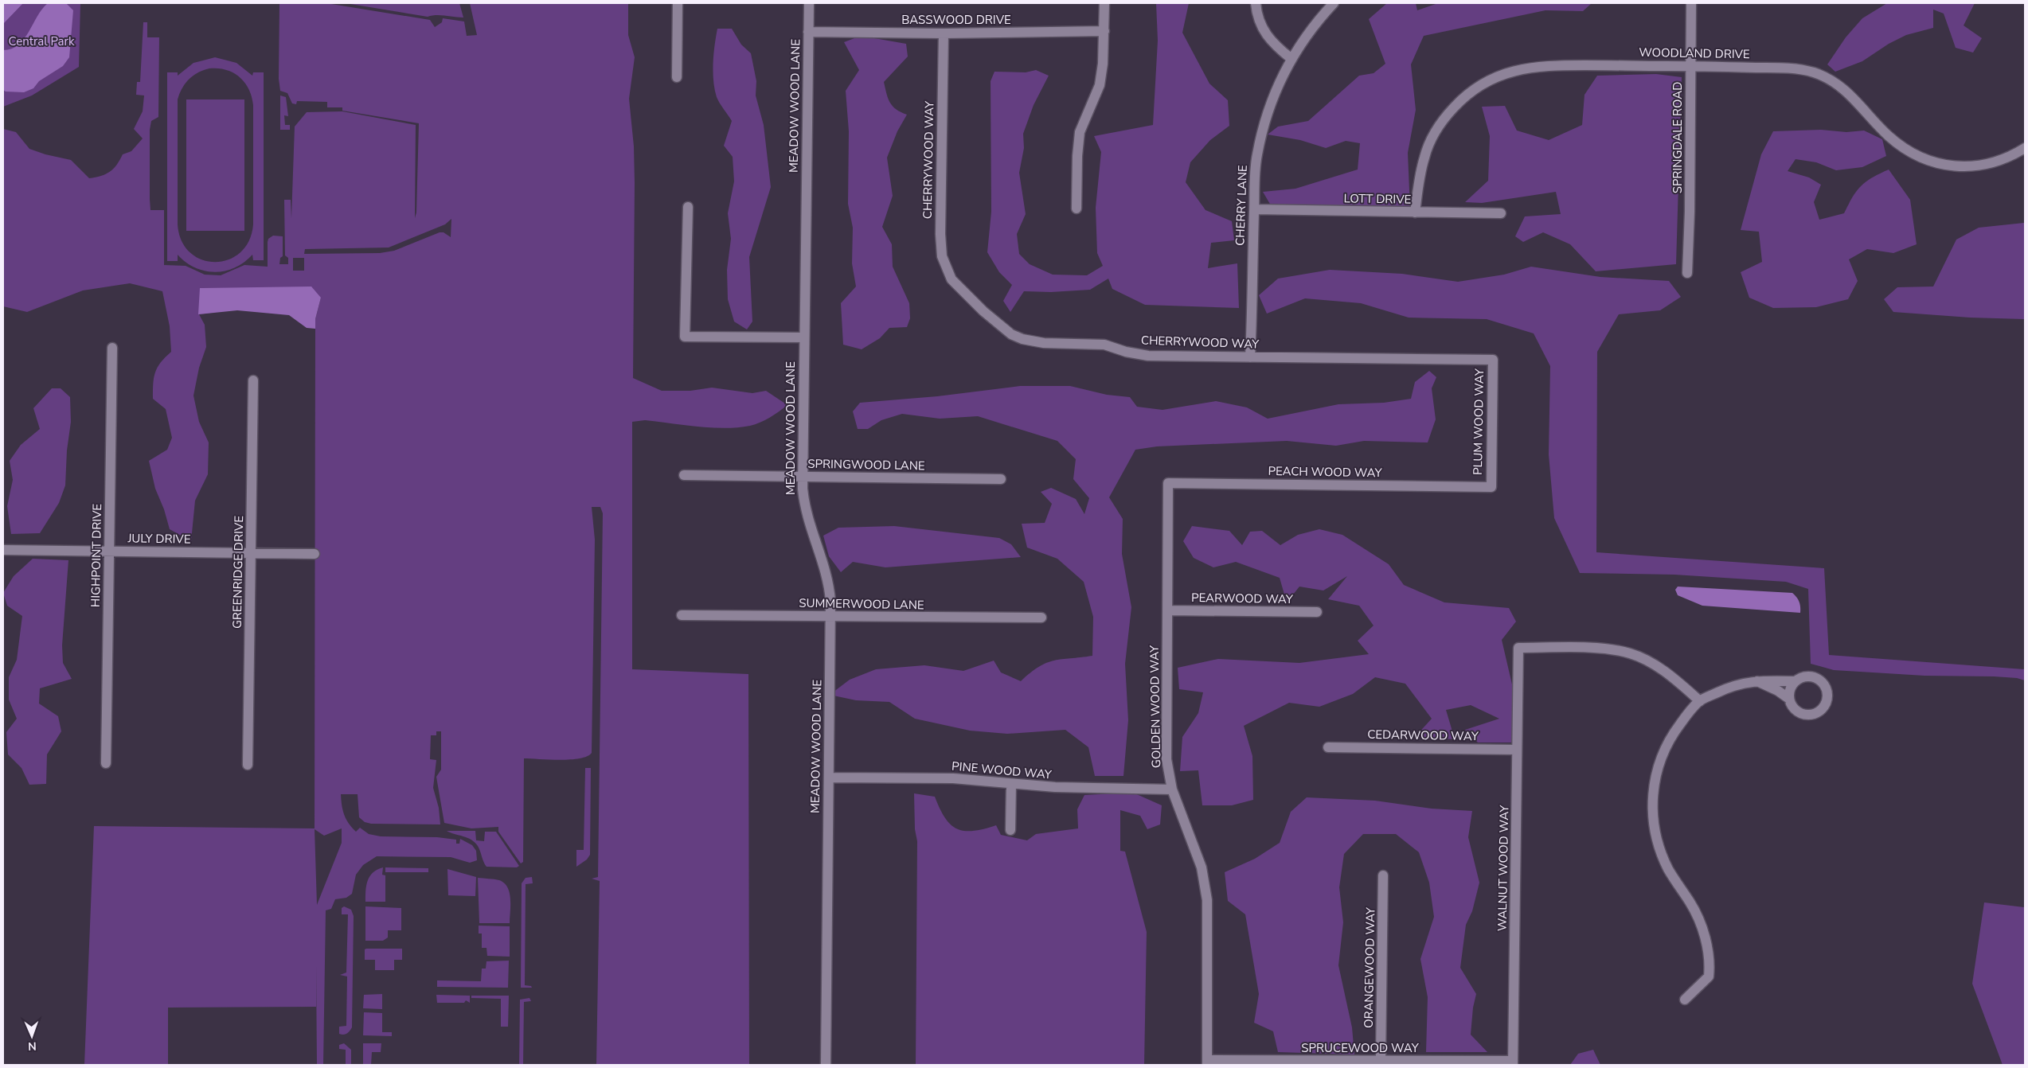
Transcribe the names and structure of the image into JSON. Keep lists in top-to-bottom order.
{
  "streets": {
    "street": [
      "BASSWOOD DRIVE",
      "WOODLAND DRIVE",
      "MEADOW WOOD LANE",
      "SPRINGDALE ROAD",
      "CHERRYWOOD WAY",
      "LOTT DRIVE",
      "CHERRY LANE",
      "PLUM WOOD WAY",
      "SPRINGWOOD LANE",
      "PEACH WOOD WAY",
      "JULY DRIVE",
      "HIGHPOINT DRIVE",
      "GREENRIDGE DRIVE",
      "PEARWOOD WAY",
      "SUMMERWOOD LANE",
      "GOLDEN WOOD WAY",
      "CEDARWOOD WAY",
      "PINE WOOD WAY",
      "WALNUT WOOD WAY",
      "ORANGEWOOD WAY",
      "SPRUCEWOOD WAY"
    ]
  },
  "crossings": [
    ["BASSWOOD DRIVE", "MEADOW WOOD LANE"],
    ["BASSWOOD DRIVE", "CHERRYWOOD WAY"],
    ["WOODLAND DRIVE", "SPRINGDALE ROAD"],
    ["WOODLAND DRIVE", "LOTT DRIVE"],
    ["MEADOW WOOD LANE", "SPRINGWOOD LANE"],
    ["MEADOW WOOD LANE", "SUMMERWOOD LANE"],
    ["MEADOW WOOD LANE", "PINE WOOD WAY"],
    ["CHERRYWOOD WAY", "CHERRY LANE"],
    ["CHERRYWOOD WAY", "PLUM WOOD WAY"],
    ["LOTT DRIVE", "CHERRY LANE"],
    ["PLUM WOOD WAY", "PEACH WOOD WAY"],
    ["PEACH WOOD WAY", "GOLDEN WOOD WAY"],
    ["JULY DRIVE", "HIGHPOINT DRIVE"],
    ["JULY DRIVE", "GREENRIDGE DRIVE"],
    ["PEARWOOD WAY", "GOLDEN WOOD WAY"],
    ["GOLDEN WOOD WAY", "PINE WOOD WAY"],
    ["GOLDEN WOOD WAY", "SPRUCEWOOD WAY"],
    ["CEDARWOOD WAY", "WALNUT WOOD WAY"],
    ["WALNUT WOOD WAY", "SPRUCEWOOD WAY"],
    ["ORANGEWOOD WAY", "SPRUCEWOOD WAY"]
  ],
  "parks": ["Central Park"],
  "north": "bottom"
}
